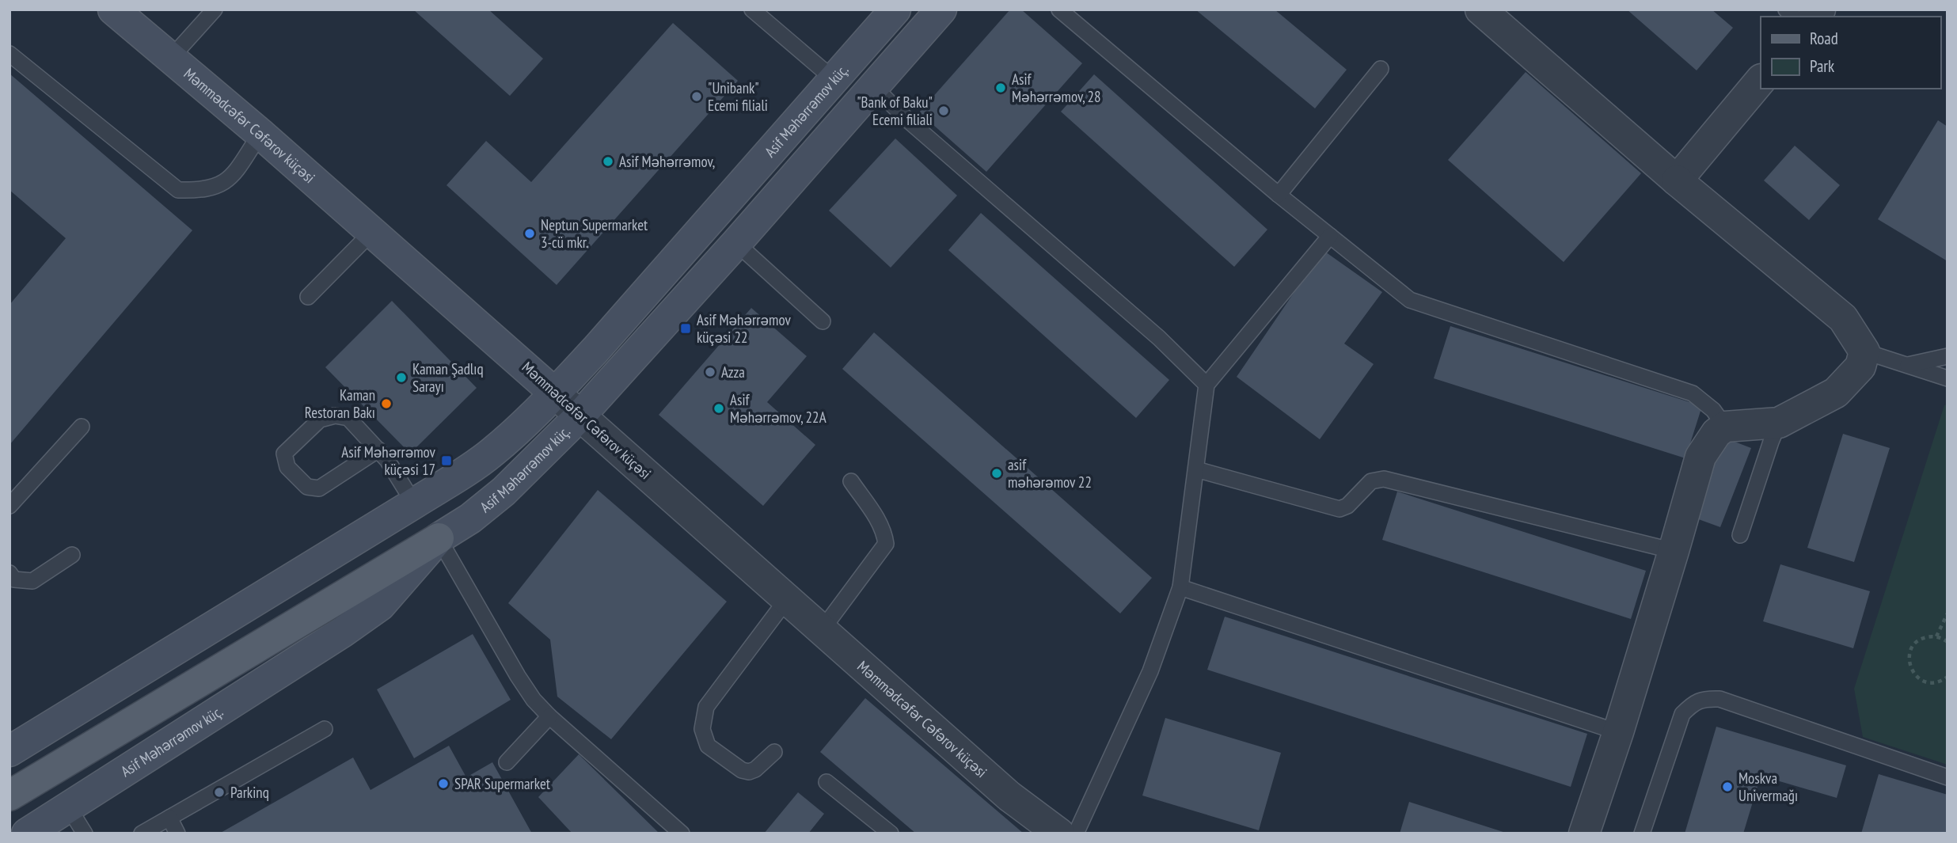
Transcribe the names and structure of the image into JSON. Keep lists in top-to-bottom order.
{
  "streets": {
    "main road": ["Asif Məhərrəmov küç.", "Məmmədcəfər Cəfərov küçəsi"]
  },
  "crossings": [
    ["Asif Məhərrəmov küç.", "Məmmədcəfər Cəfərov küçəsi"]
  ],
  "places": {
    "other": [
      "Asif Məhərrəmov, 28",
      "\"Unibank\" Ecemi filiali",
      "\"Bank of Baku\" Ecemi filiali",
      "Asif Məhərrəmov,",
      "Neptun Supermarket 3-cü mkr.",
      "Azza",
      "Kaman Şadlıq Sarayı",
      "Kaman Restoran Bakı",
      "Asif Məhərrəmov, 22A",
      "asif məhərəmov 22",
      "SPAR Supermarket",
      "Moskva Univermağı",
      "Parkinq"
    ],
    "transit": ["Asif Məhərrəmov küçəsi 22", "Asif Məhərrəmov küçəsi 17"]
  },
  "legend": ["Road", "Park"]
}
